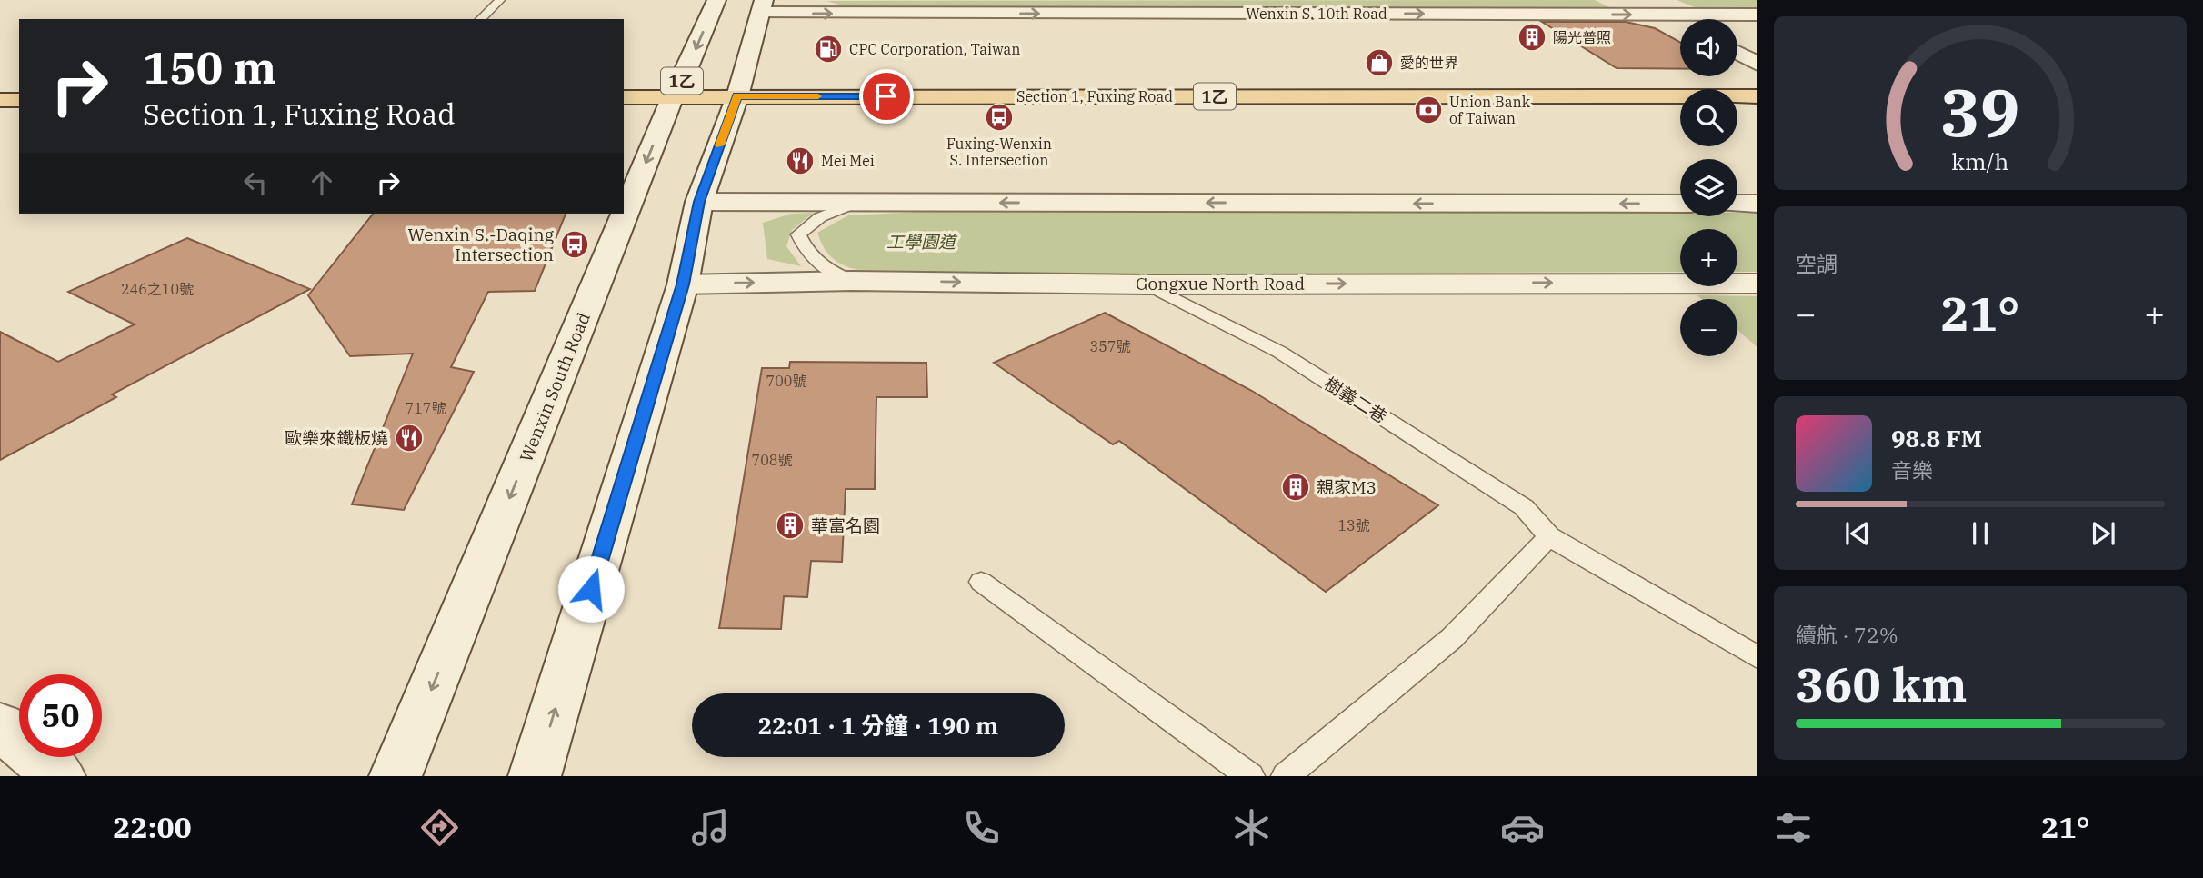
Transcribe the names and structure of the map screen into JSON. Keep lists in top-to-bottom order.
{
  "streets": {
    "main road": ["1乙", "Section 1, Fuxing Road"],
    "street": ["Wenxin S. 10th Road", "Gongxue North Road", "Wenxin South Road"],
    "lane": ["樹義二巷"]
  },
  "crossings": [
    ["Section 1, Fuxing Road", "Wenxin South Road"],
    ["Gongxue North Road", "樹義二巷"]
  ],
  "parks": ["工學園道"],
  "places": {
    "building": ["陽光普照", "親家M3", "華富名園"],
    "fuel station": ["CPC Corporation, Taiwan"],
    "shop": ["愛的世界"],
    "bank": ["Union Bank of Taiwan"],
    "bus stop": ["Fuxing-Wenxin S. Intersection", "Wenxin S.-Daqing Intersection"],
    "restaurant": ["Mei Mei", "歐樂來鐵板燒"]
  },
  "house_numbers": [
    "246之10號",
    "357號",
    "700號",
    "717號",
    "708號",
    "13號"
  ],
  "page": {
    "map_buttons": ["+", "−"],
    "turn": ["150 m", "Section 1, Fuxing Road"],
    "tile": [
      "空調",
      ["續航 · 72%", "360 km"]
    ],
    "heat": ["−", "21°", "+"],
    "song": ["98.8 FM", "音樂"],
    "limit": "50",
    "trip": "22:01 · 1 分鐘 · 190 m",
    "tabs": ["22:00", "21°"],
    "gauge": ["39", "km/h"]
  }
}
